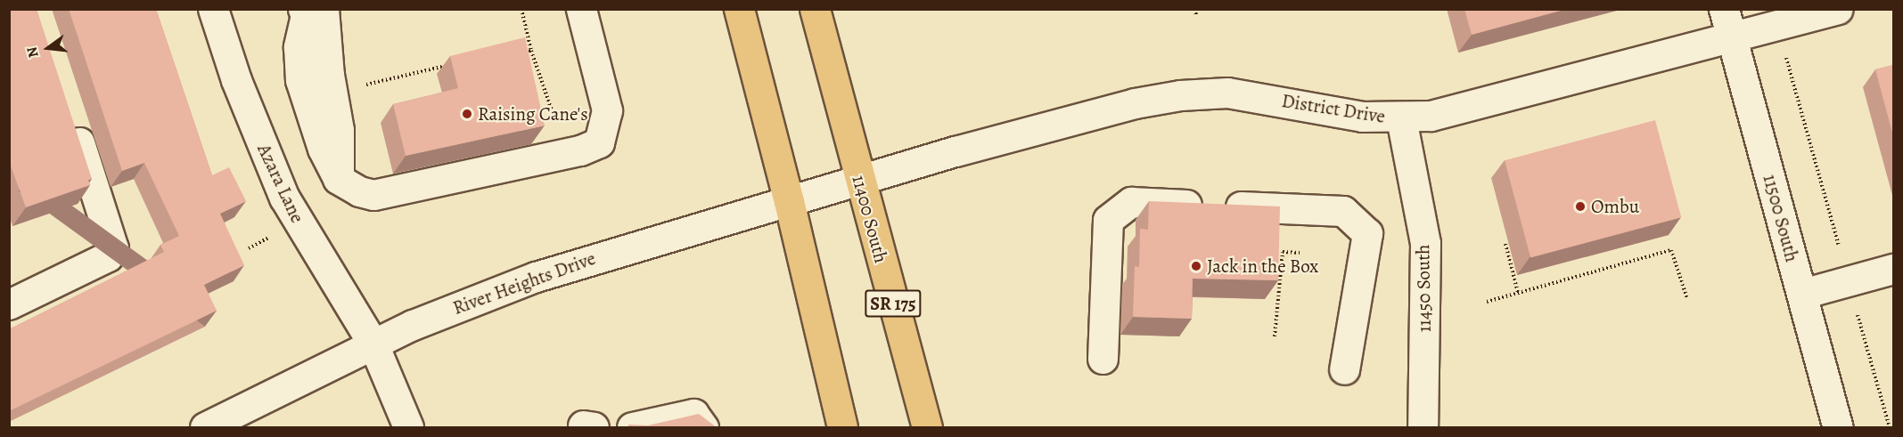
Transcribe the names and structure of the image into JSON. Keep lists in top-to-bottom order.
{
  "streets": {
    "main road": ["11400 South", "SR 175"],
    "street": [
      "District Drive",
      "Azara Lane",
      "11500 South",
      "River Heights Drive",
      "11450 South"
    ]
  },
  "crossings": [
    ["District Drive", "11500 South"],
    ["District Drive", "11400 South"],
    ["District Drive", "River Heights Drive"],
    ["District Drive", "11450 South"],
    ["Azara Lane", "River Heights Drive"],
    ["11400 South", "River Heights Drive"]
  ],
  "places": ["Raising Cane's", "Ombu", "Jack in the Box"],
  "north": "left"
}
